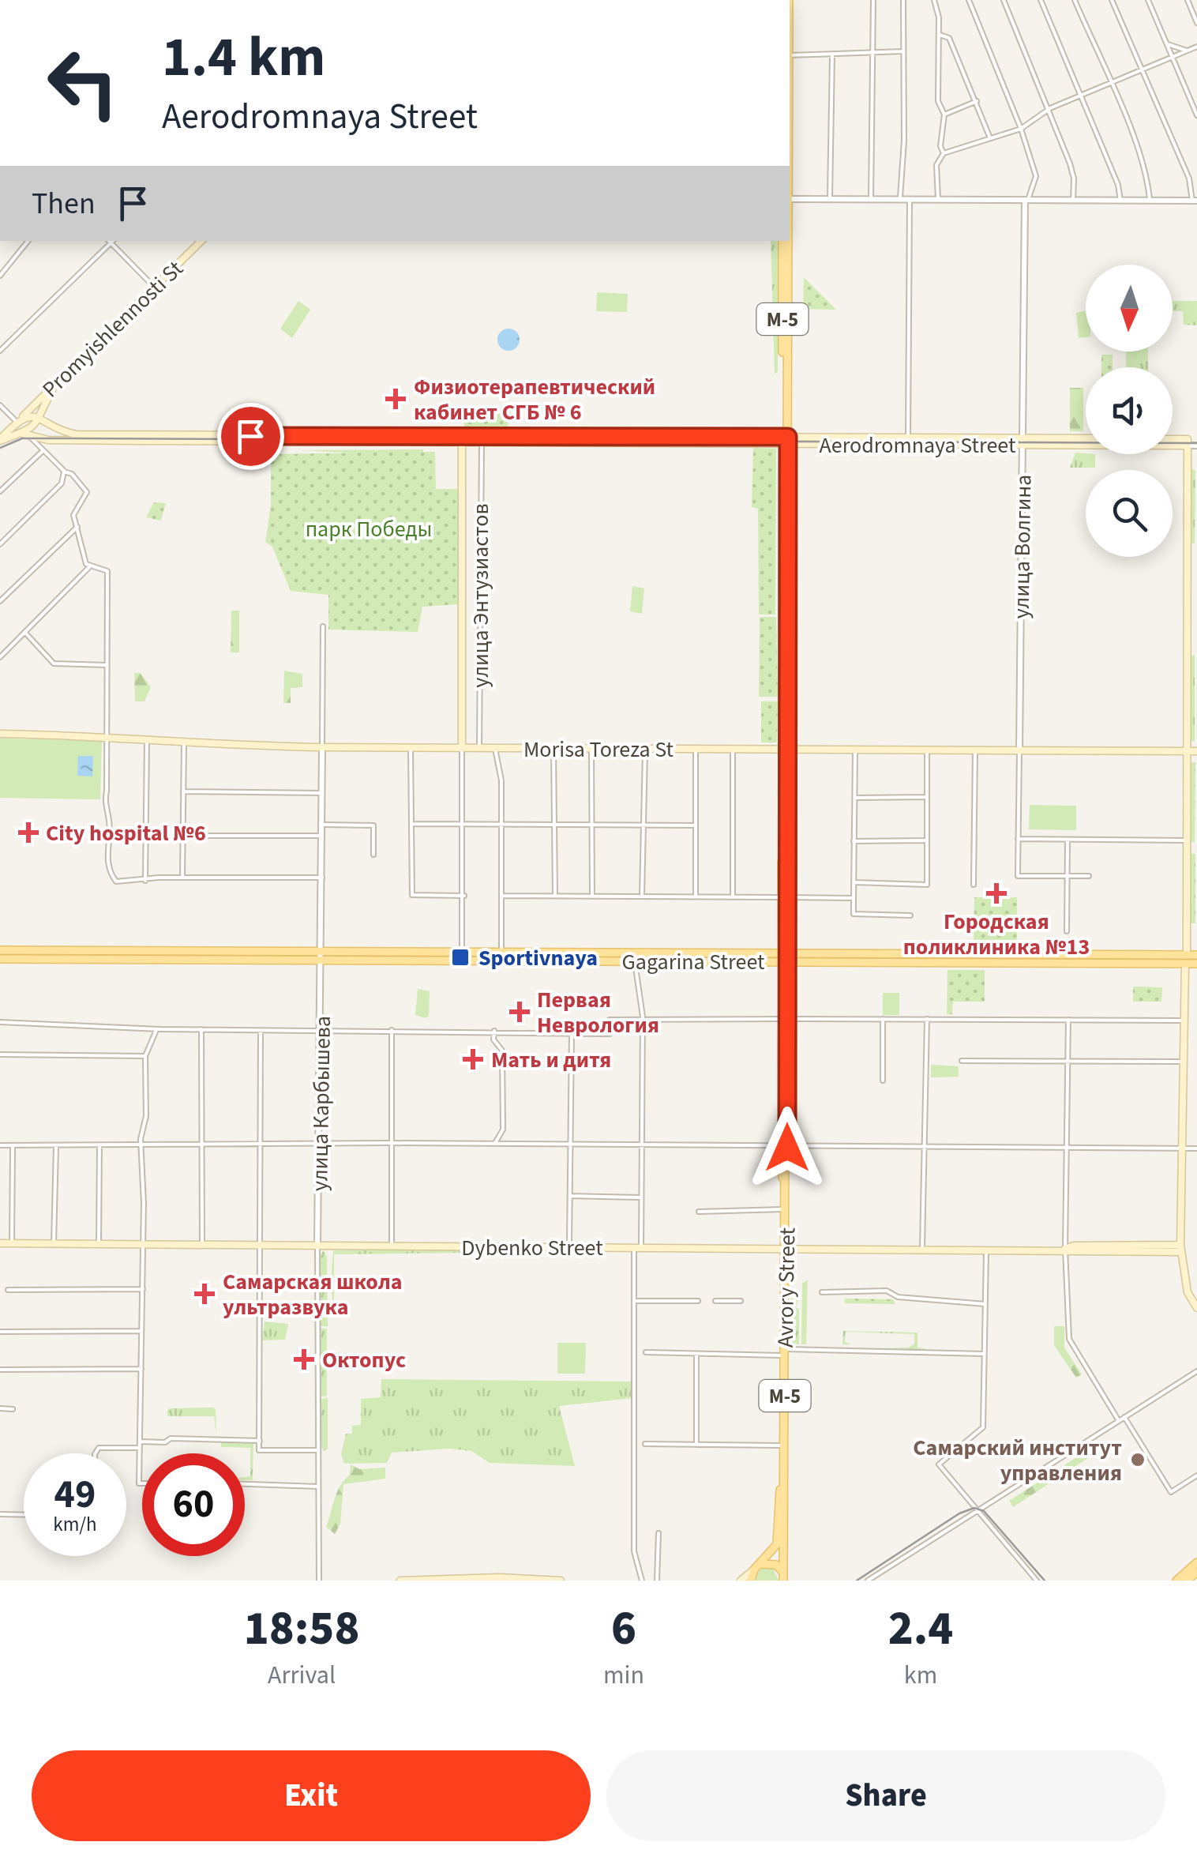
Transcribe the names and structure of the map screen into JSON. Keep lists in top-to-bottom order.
{
  "streets": {
    "main road": [
      "М-5",
      "Promyishlennosti St",
      "Aerodromnaya Street",
      "улица Энтузиастов",
      "Morisa Toreza St",
      "Gagarina Street",
      "Dybenko Street",
      "Avrory Street"
    ],
    "street": ["улица Волгина", "улица Карбышева"]
  },
  "crossings": [
    ["М-5", "Avrory Street"],
    ["Promyishlennosti St", "Aerodromnaya Street"],
    ["Aerodromnaya Street", "улица Волгина"],
    ["Aerodromnaya Street", "улица Энтузиастов"],
    ["Aerodromnaya Street", "Avrory Street"],
    ["улица Волгина", "Morisa Toreza St"],
    ["улица Энтузиастов", "Morisa Toreza St"],
    ["Morisa Toreza St", "улица Карбышева"],
    ["Morisa Toreza St", "Avrory Street"],
    ["Gagarina Street", "улица Карбышева"],
    ["Gagarina Street", "Avrory Street"],
    ["улица Карбышева", "Dybenko Street"],
    ["Dybenko Street", "Avrory Street"]
  ],
  "parks": ["парк Победы"],
  "places": {
    "health": [
      "Физиотерапевтический кабинет СГБ № 6",
      "City hospital №6",
      "Городская поликлиника №13",
      "Первая Неврология",
      "Мать и дитя",
      "Самарская школа ультразвука",
      "Октопус"
    ],
    "transit": ["Sportivnaya"],
    "other": ["Самарский институт управления"]
  },
  "north": "bottom",
  "page": {
    "turn": ["1.4 km", "Aerodromnaya Street"],
    "then": "Then",
    "speed": "49 km/h",
    "limit": "60",
    "eta": [
      "18:58",
      "Arrival",
      "6",
      "min",
      "2.4",
      "km"
    ],
    "buttons": ["Exit", "Share"]
  }
}
